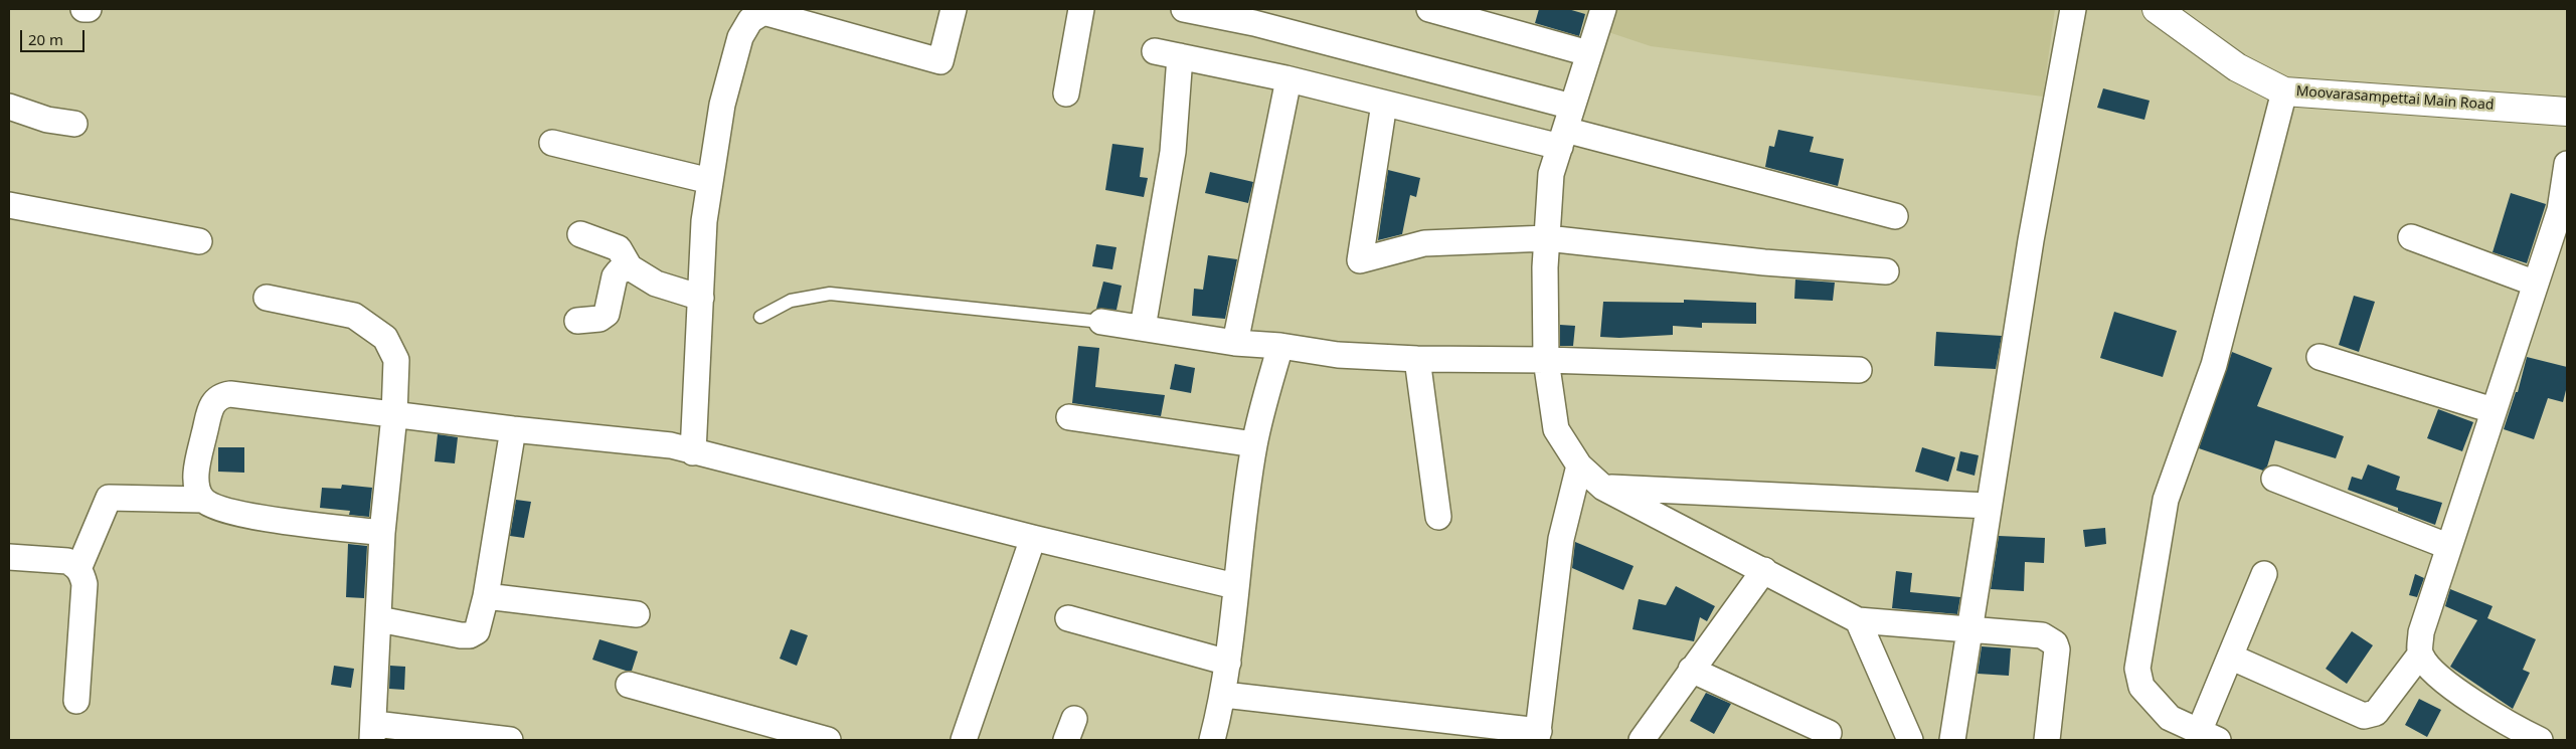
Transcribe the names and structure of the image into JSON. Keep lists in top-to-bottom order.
{
  "streets": {
    "street": ["Moovarasampettai Main Road"]
  },
  "scale_bar": "20 m"
}
